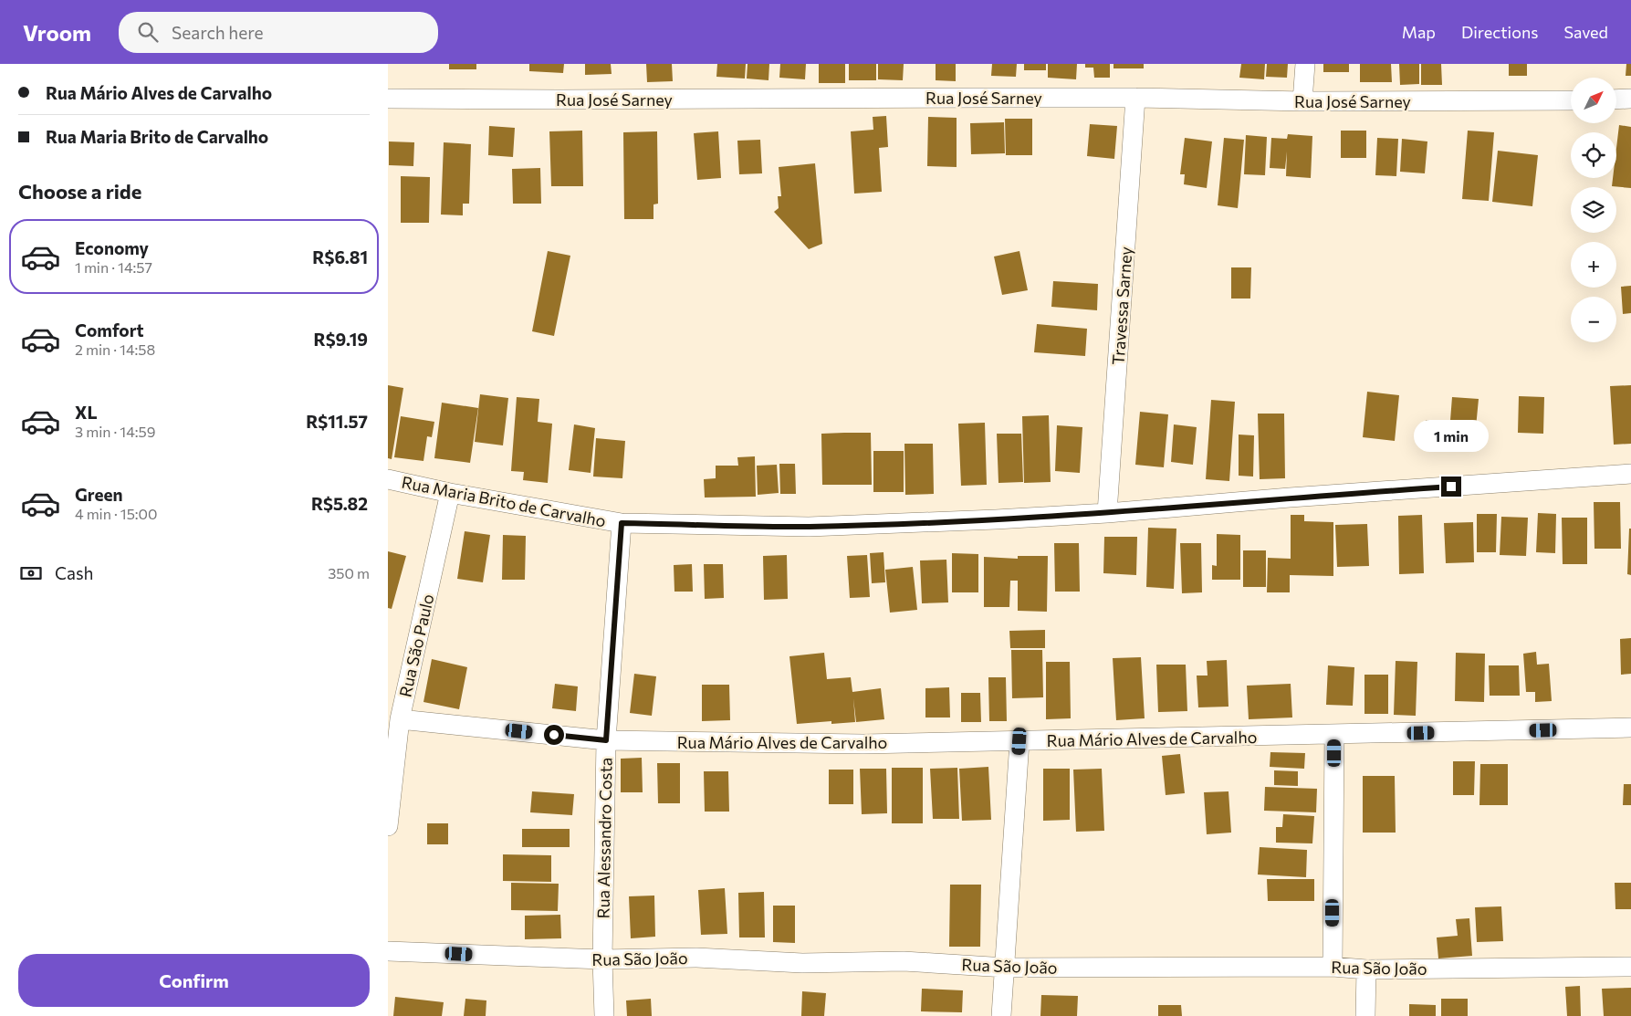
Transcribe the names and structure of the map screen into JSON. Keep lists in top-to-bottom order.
{
  "streets": {
    "street": [
      "Rua José Sarney",
      "Travessa Sarney",
      "Rua Maria Brito de Carvalho",
      "Rua São Paulo",
      "Rua Mário Alves de Carvalho",
      "Rua Alessandro Costa",
      "Rua São João"
    ]
  },
  "crossings": [
    ["Rua José Sarney", "Travessa Sarney"],
    ["Travessa Sarney", "Rua Maria Brito de Carvalho"],
    ["Rua Maria Brito de Carvalho", "Rua São Paulo"],
    ["Rua Maria Brito de Carvalho", "Rua Alessandro Costa"],
    ["Rua São Paulo", "Rua Mário Alves de Carvalho"],
    ["Rua Mário Alves de Carvalho", "Rua Alessandro Costa"],
    ["Rua Alessandro Costa", "Rua São João"]
  ],
  "north": "top right",
  "page": {
    "header": "Vroom",
    "search": "Search here",
    "nav": ["Map", "Directions", "Saved"],
    "banner": ["Rua Mário Alves de Carvalho", "Rua Maria Brito de Carvalho"],
    "map_buttons": ["+", "−"],
    "heading": "Choose a ride",
    "list": [
      {
        "name": "Economy",
        "note": "1 min · 14:57",
        "value": "R$6.81"
      },
      {
        "name": "Comfort",
        "note": "2 min · 14:58",
        "value": "R$9.19"
      },
      {
        "name": "XL",
        "note": "3 min · 14:59",
        "value": "R$11.57"
      },
      {
        "name": "Green",
        "note": "4 min · 15:00",
        "value": "R$5.82"
      }
    ],
    "bubble": "1 min",
    "pay": ["Cash", "350 m"],
    "buttons": "Confirm"
  }
}
